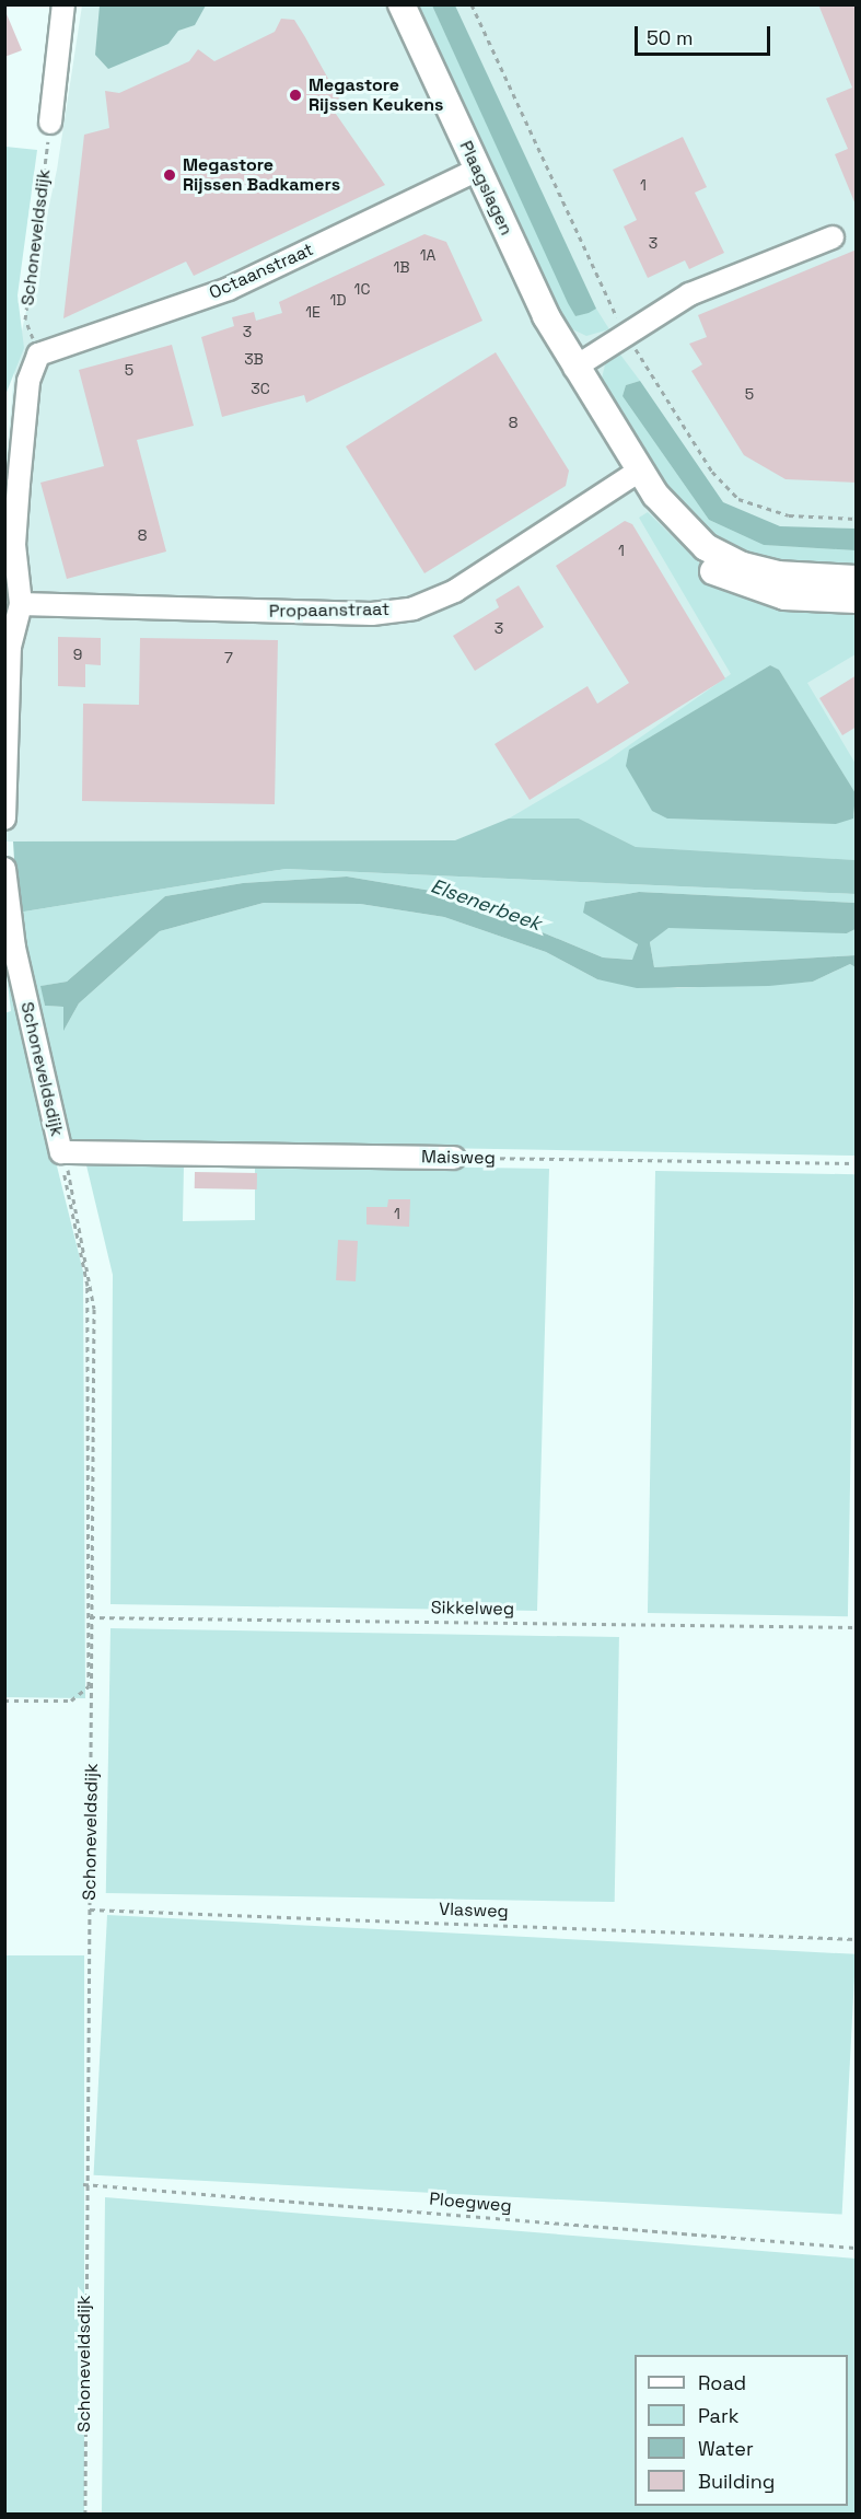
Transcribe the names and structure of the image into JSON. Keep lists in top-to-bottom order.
{
  "streets": {
    "street": [
      "Plaagslagen",
      "Schoneveldsdijk",
      "Octaanstraat",
      "Propaanstraat",
      "Maisweg"
    ],
    "path": ["Sikkelweg", "Vlasweg", "Ploegweg"]
  },
  "crossings": [
    ["Plaagslagen", "Octaanstraat"],
    ["Plaagslagen", "Propaanstraat"],
    ["Schoneveldsdijk", "Octaanstraat"],
    ["Schoneveldsdijk", "Maisweg"],
    ["Schoneveldsdijk", "Sikkelweg"],
    ["Schoneveldsdijk", "Vlasweg"],
    ["Schoneveldsdijk", "Ploegweg"]
  ],
  "water": ["Elsenerbeek"],
  "places": ["Megastore Rijssen Keukens", "Megastore Rijssen Badkamers"],
  "house_numbers": [
    "1",
    "3",
    "1A",
    "1B",
    "1C",
    "1D",
    "1E",
    "3",
    "3B",
    "5",
    "3C",
    "5",
    "8",
    "8",
    "1",
    "3",
    "9",
    "7",
    "1"
  ],
  "legend": [
    "Road",
    "Park",
    "Water",
    "Building"
  ],
  "scale_bar": "50 m"
}
